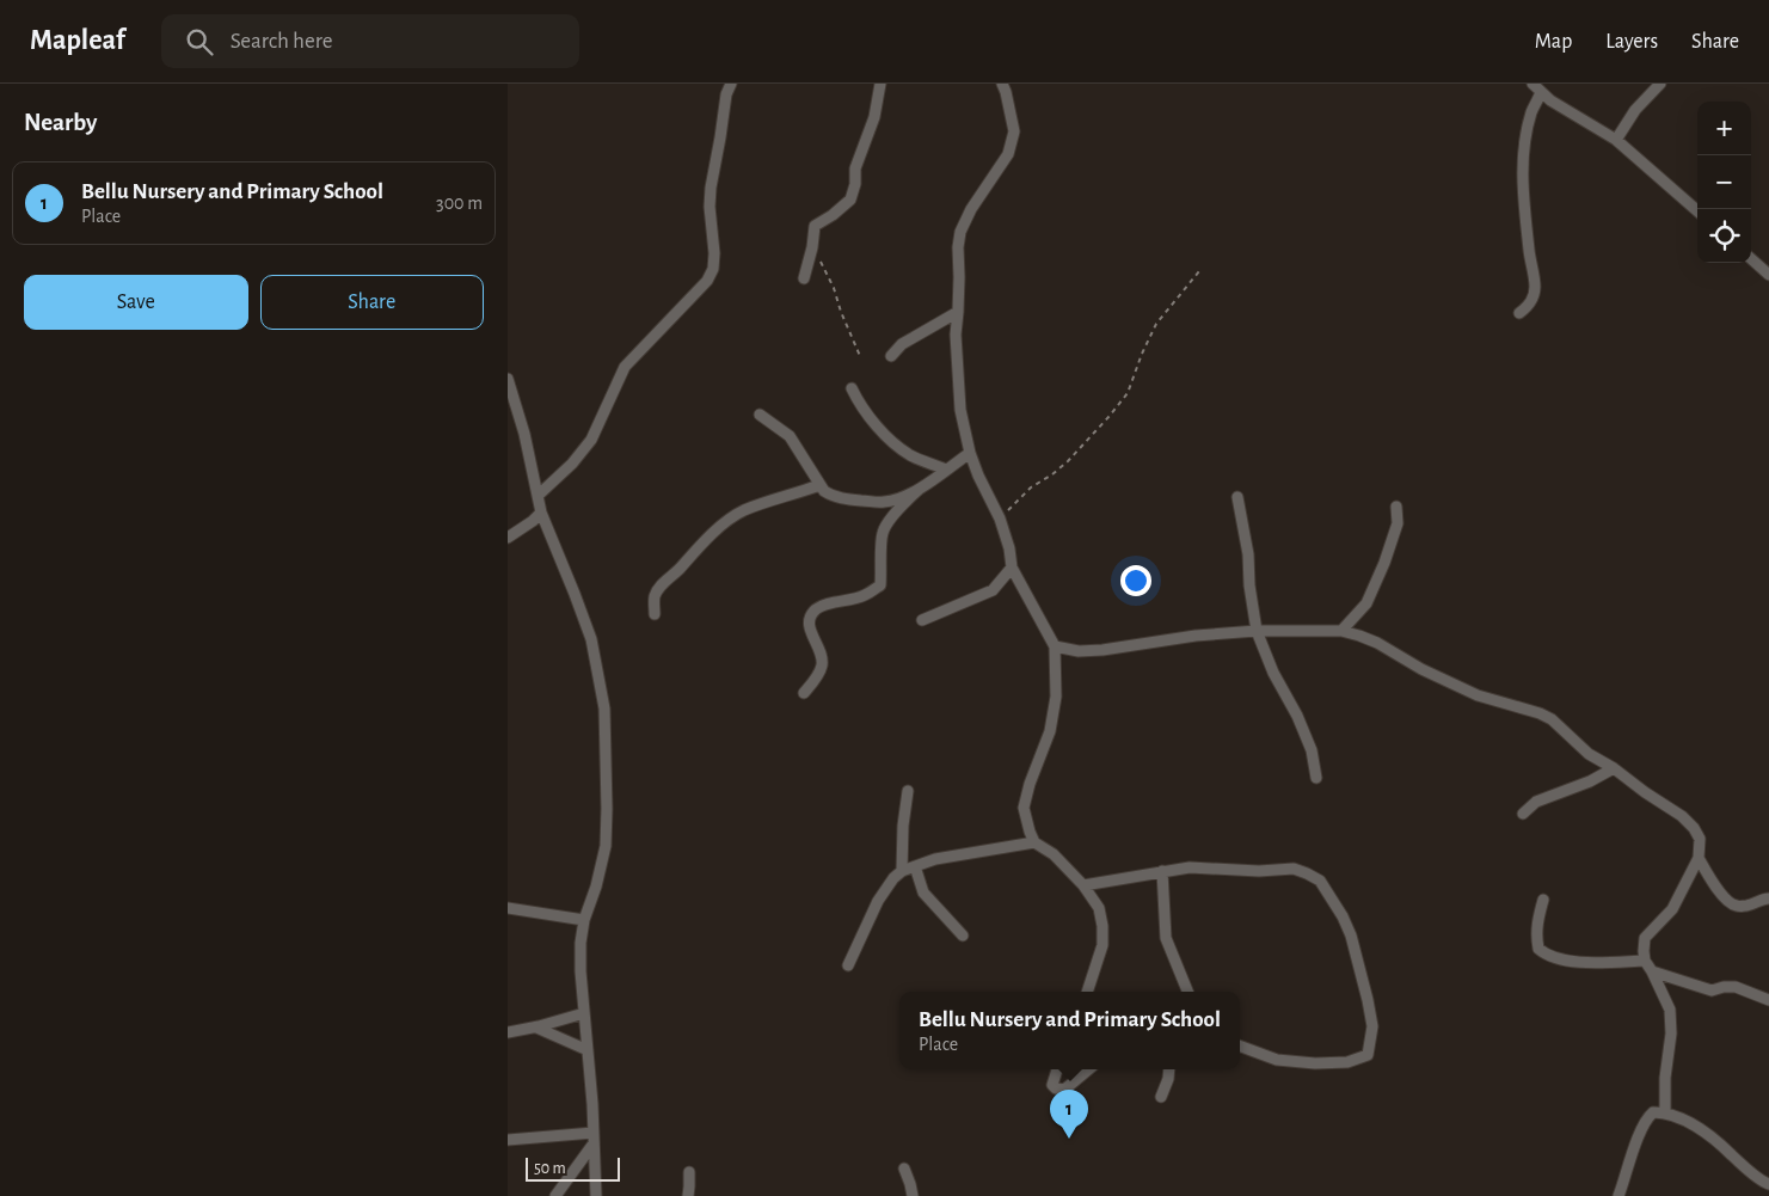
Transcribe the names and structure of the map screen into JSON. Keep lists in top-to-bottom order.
{
  "scale_bar": "50 m",
  "page": {
    "header": "Mapleaf",
    "search": "Search here",
    "nav": ["Map", "Layers", "Share"],
    "heading": "Nearby",
    "map_buttons": ["+", "−"],
    "list": [
      {
        "mark": "1",
        "name": "Bellu Nursery and Primary School",
        "note": "Place",
        "value": "300 m"
      }
    ],
    "buttons": ["Save", "Share"],
    "popup": ["Bellu Nursery and Primary School", "Place"],
    "pins": "1",
    "scale": "50 m"
  }
}
